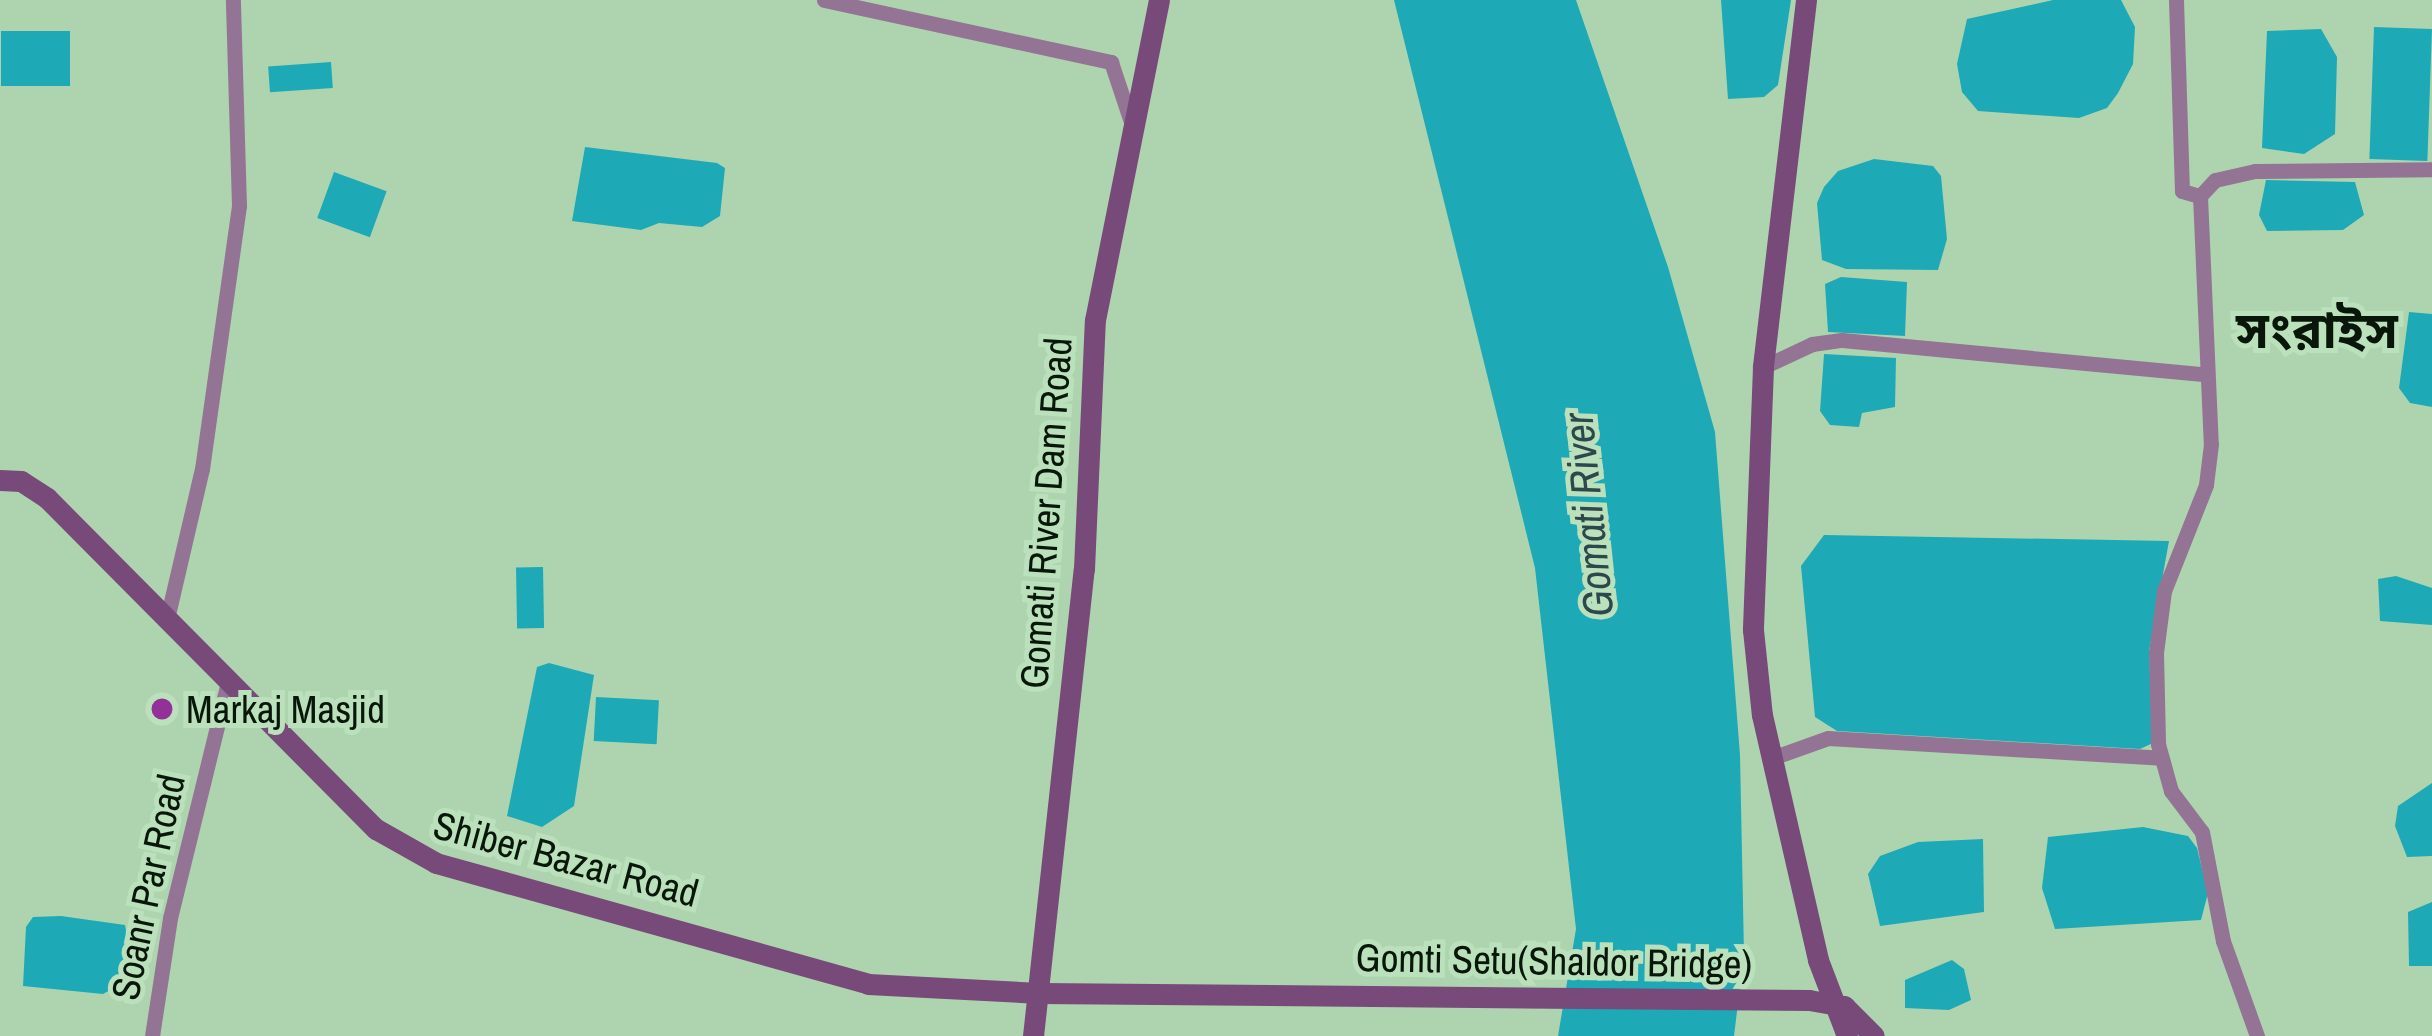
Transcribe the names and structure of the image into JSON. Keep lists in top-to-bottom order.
{
  "streets": {
    "street": [
      "Gomati River Dam Road",
      "Shiber Bazar Road",
      "Soanr Par Road",
      "Gomti Setu(Shaldor Bridge)"
    ]
  },
  "crossings": [
    ["Gomati River Dam Road", "Shiber Bazar Road"],
    ["Shiber Bazar Road", "Soanr Par Road"],
    ["Shiber Bazar Road", "Gomti Setu(Shaldor Bridge)"]
  ],
  "districts": ["সংরাইস"],
  "water": ["Gomati River"],
  "places": ["Markaj Masjid"]
}
